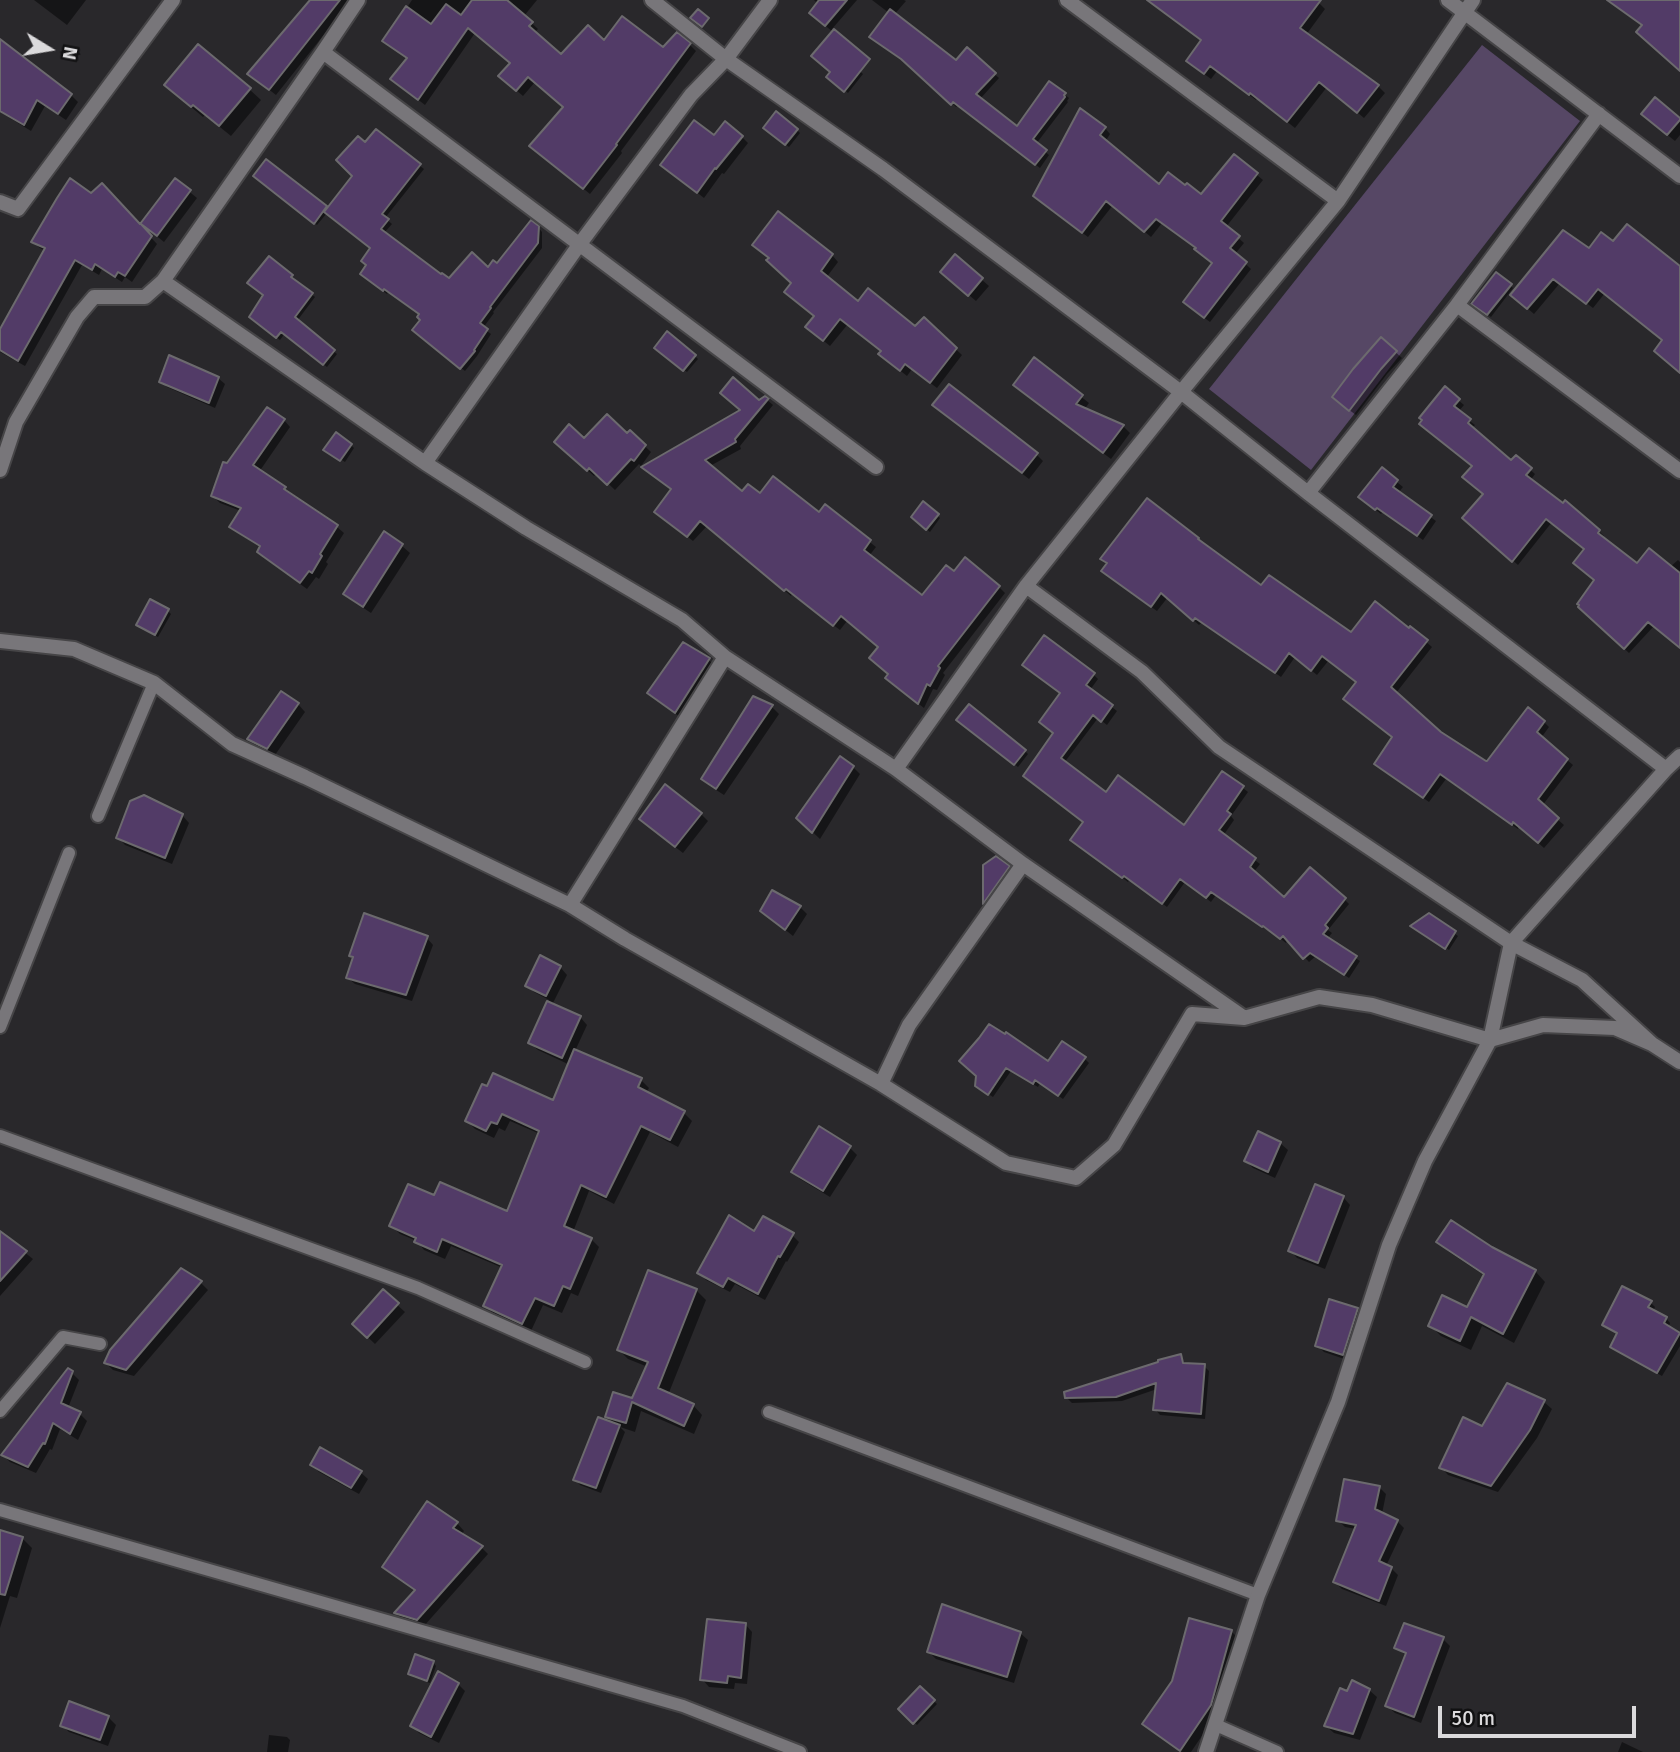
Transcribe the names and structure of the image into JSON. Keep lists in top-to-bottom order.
{
  "scale_bar": "50 m",
  "north": "right"
}
